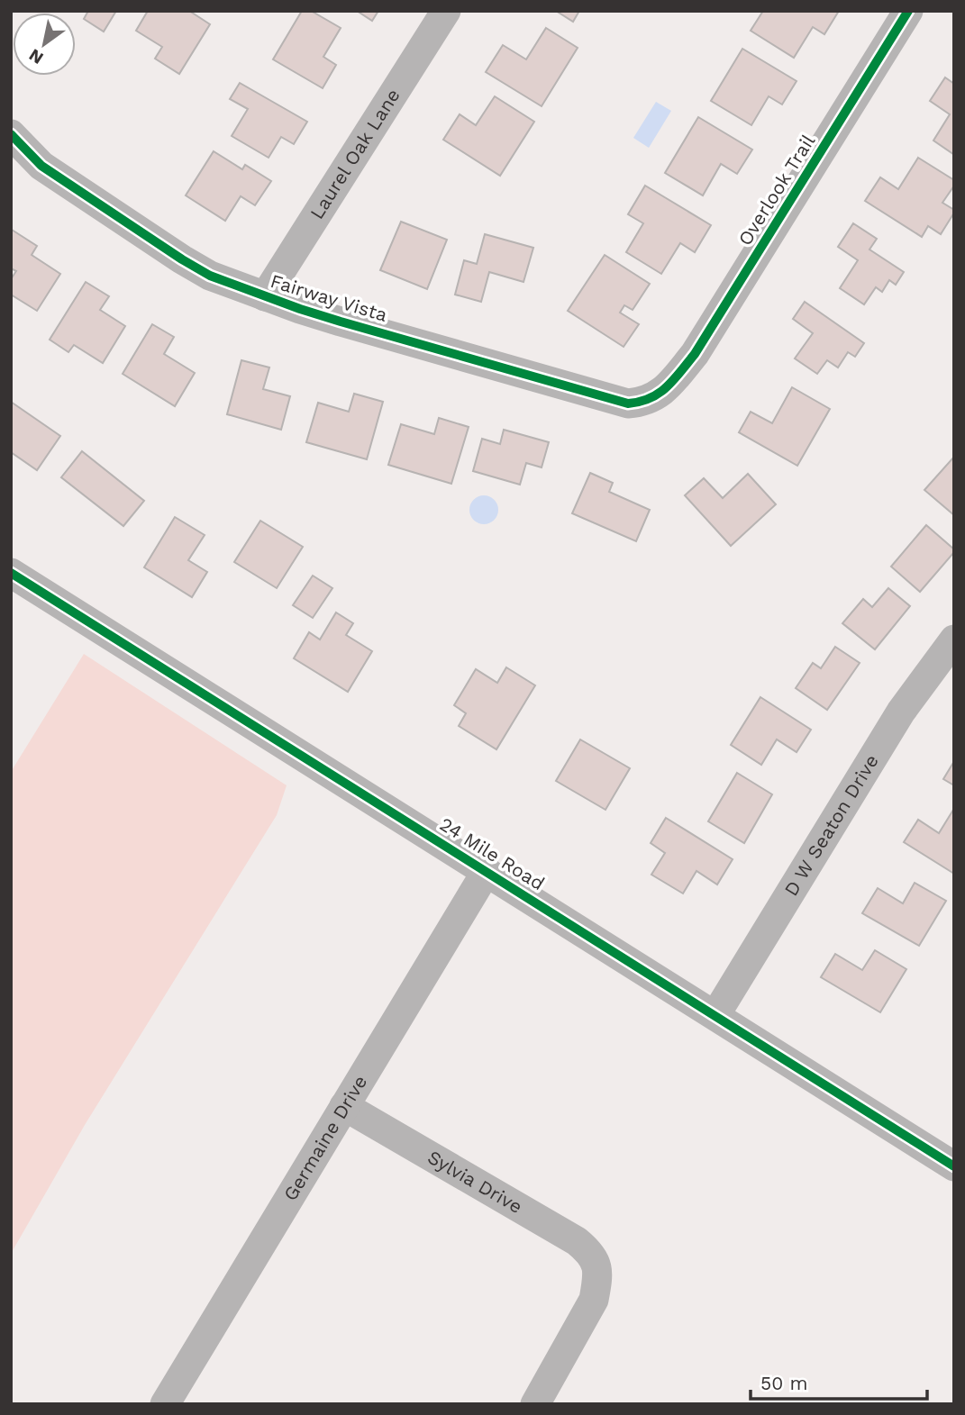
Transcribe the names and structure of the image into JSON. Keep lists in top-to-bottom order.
{
  "streets": {
    "street": [
      "Laurel Oak Lane",
      "Overlook Trail",
      "Fairway Vista",
      "D W Seaton Drive",
      "24 Mile Road",
      "Germaine Drive",
      "Sylvia Drive"
    ]
  },
  "crossings": [
    ["Laurel Oak Lane", "Fairway Vista"],
    ["Overlook Trail", "Fairway Vista"],
    ["D W Seaton Drive", "24 Mile Road"],
    ["24 Mile Road", "Germaine Drive"],
    ["Germaine Drive", "Sylvia Drive"]
  ],
  "scale_bar": "50 m",
  "north": "bottom left"
}
